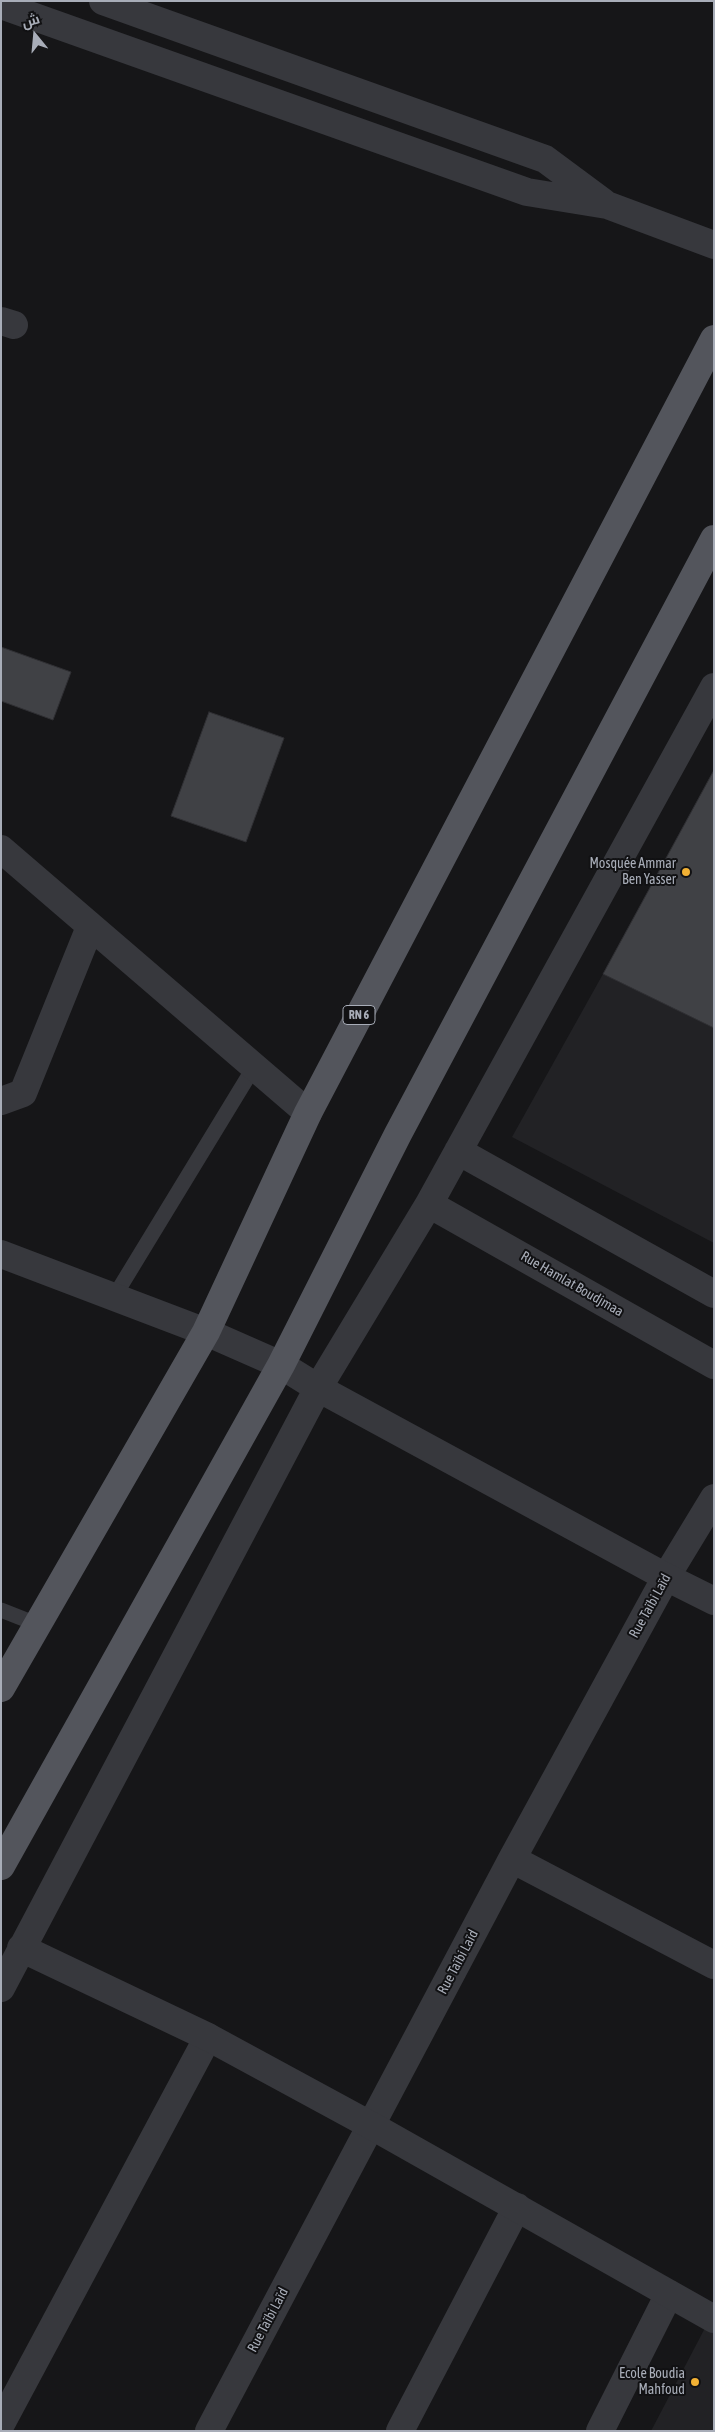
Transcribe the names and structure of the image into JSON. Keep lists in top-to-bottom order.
{
  "streets": {
    "main road": ["RN 6"],
    "street": ["Rue Hamlat Boudjmaa", "Rue Taïbi Laïd"]
  },
  "places": ["Mosquée Ammar Ben Yasser", "Ecole Boudia Mahfoud"],
  "north": "top"
}
